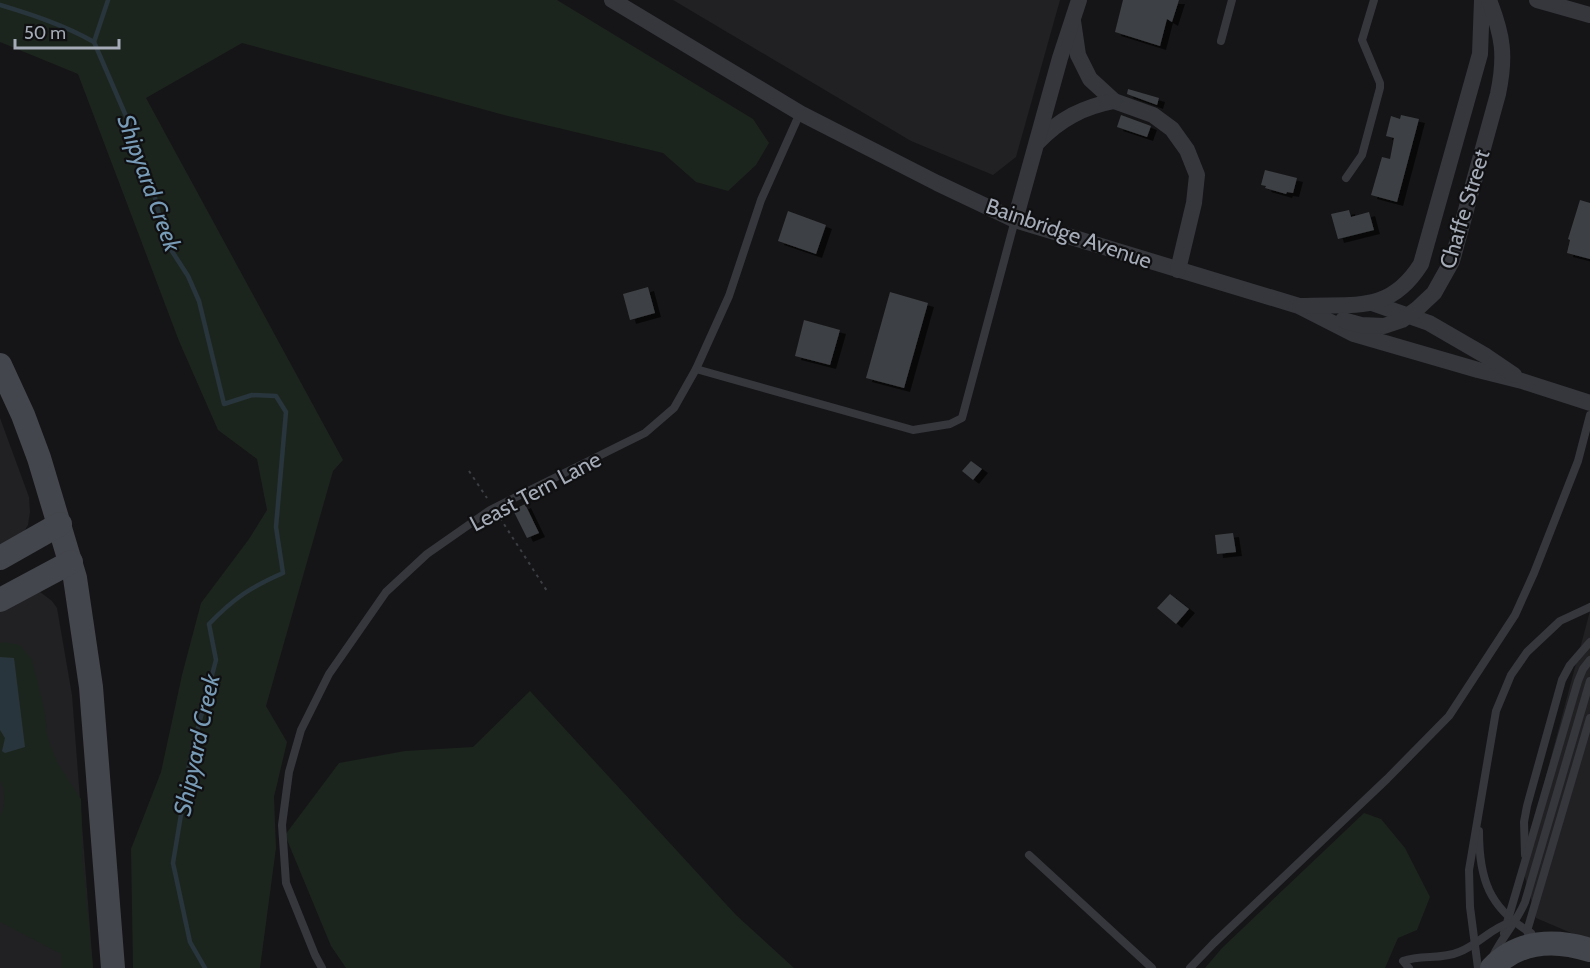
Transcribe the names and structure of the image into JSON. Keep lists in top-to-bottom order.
{
  "streets": {
    "street": ["Chaffe Street", "Bainbridge Avenue"],
    "lane": ["Least Tern Lane"]
  },
  "crossings": [
    ["Chaffe Street", "Bainbridge Avenue"],
    ["Bainbridge Avenue", "Least Tern Lane"]
  ],
  "water": ["Shipyard Creek"],
  "scale_bar": "50 m"
}
